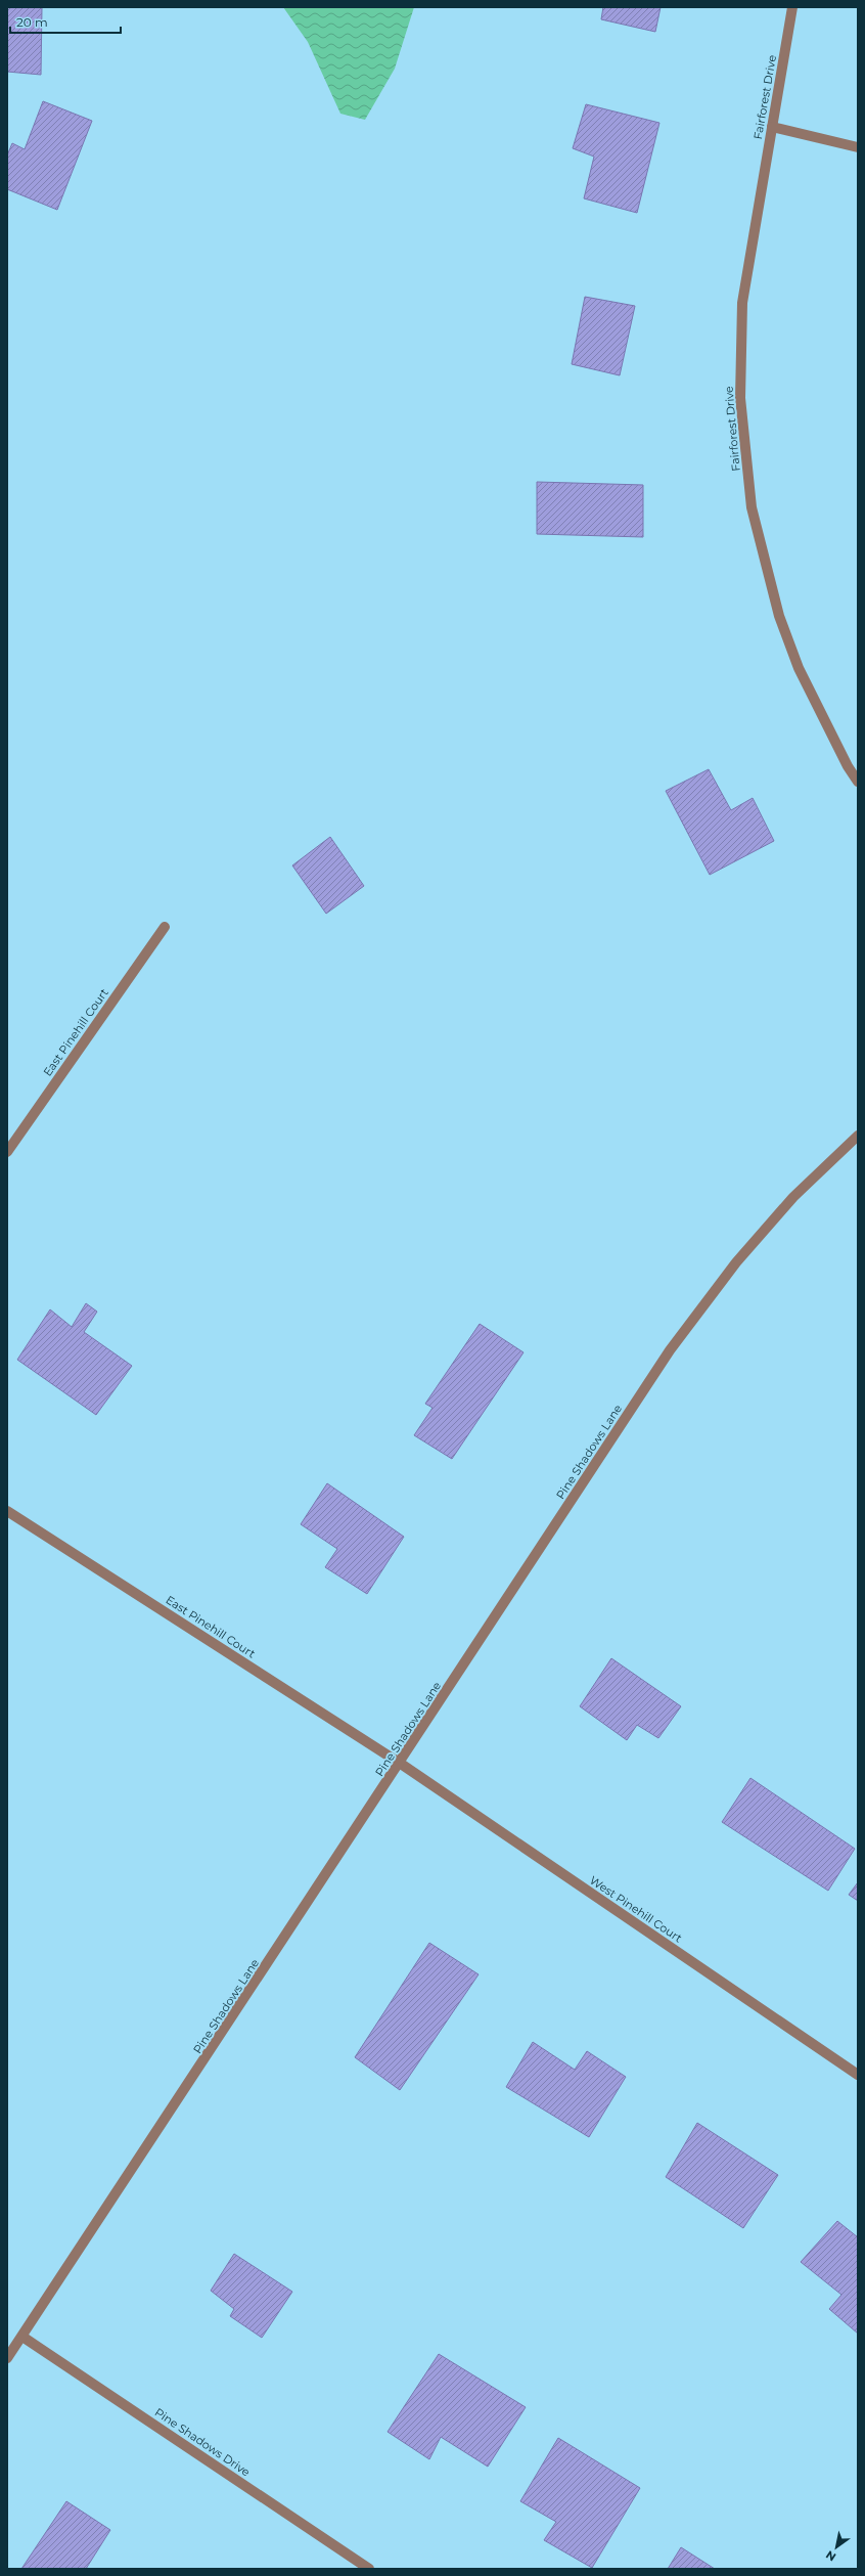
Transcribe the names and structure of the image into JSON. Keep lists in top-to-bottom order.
{
  "streets": {
    "street": [
      "Fairforest Drive",
      "East Pinehill Court",
      "Pine Shadows Lane",
      "West Pinehill Court",
      "Pine Shadows Drive"
    ]
  },
  "crossings": [
    ["East Pinehill Court", "Pine Shadows Lane"],
    ["East Pinehill Court", "West Pinehill Court"],
    ["Pine Shadows Lane", "West Pinehill Court"],
    ["Pine Shadows Lane", "Pine Shadows Drive"]
  ],
  "scale_bar": "20 m",
  "north": "bottom left"
}
